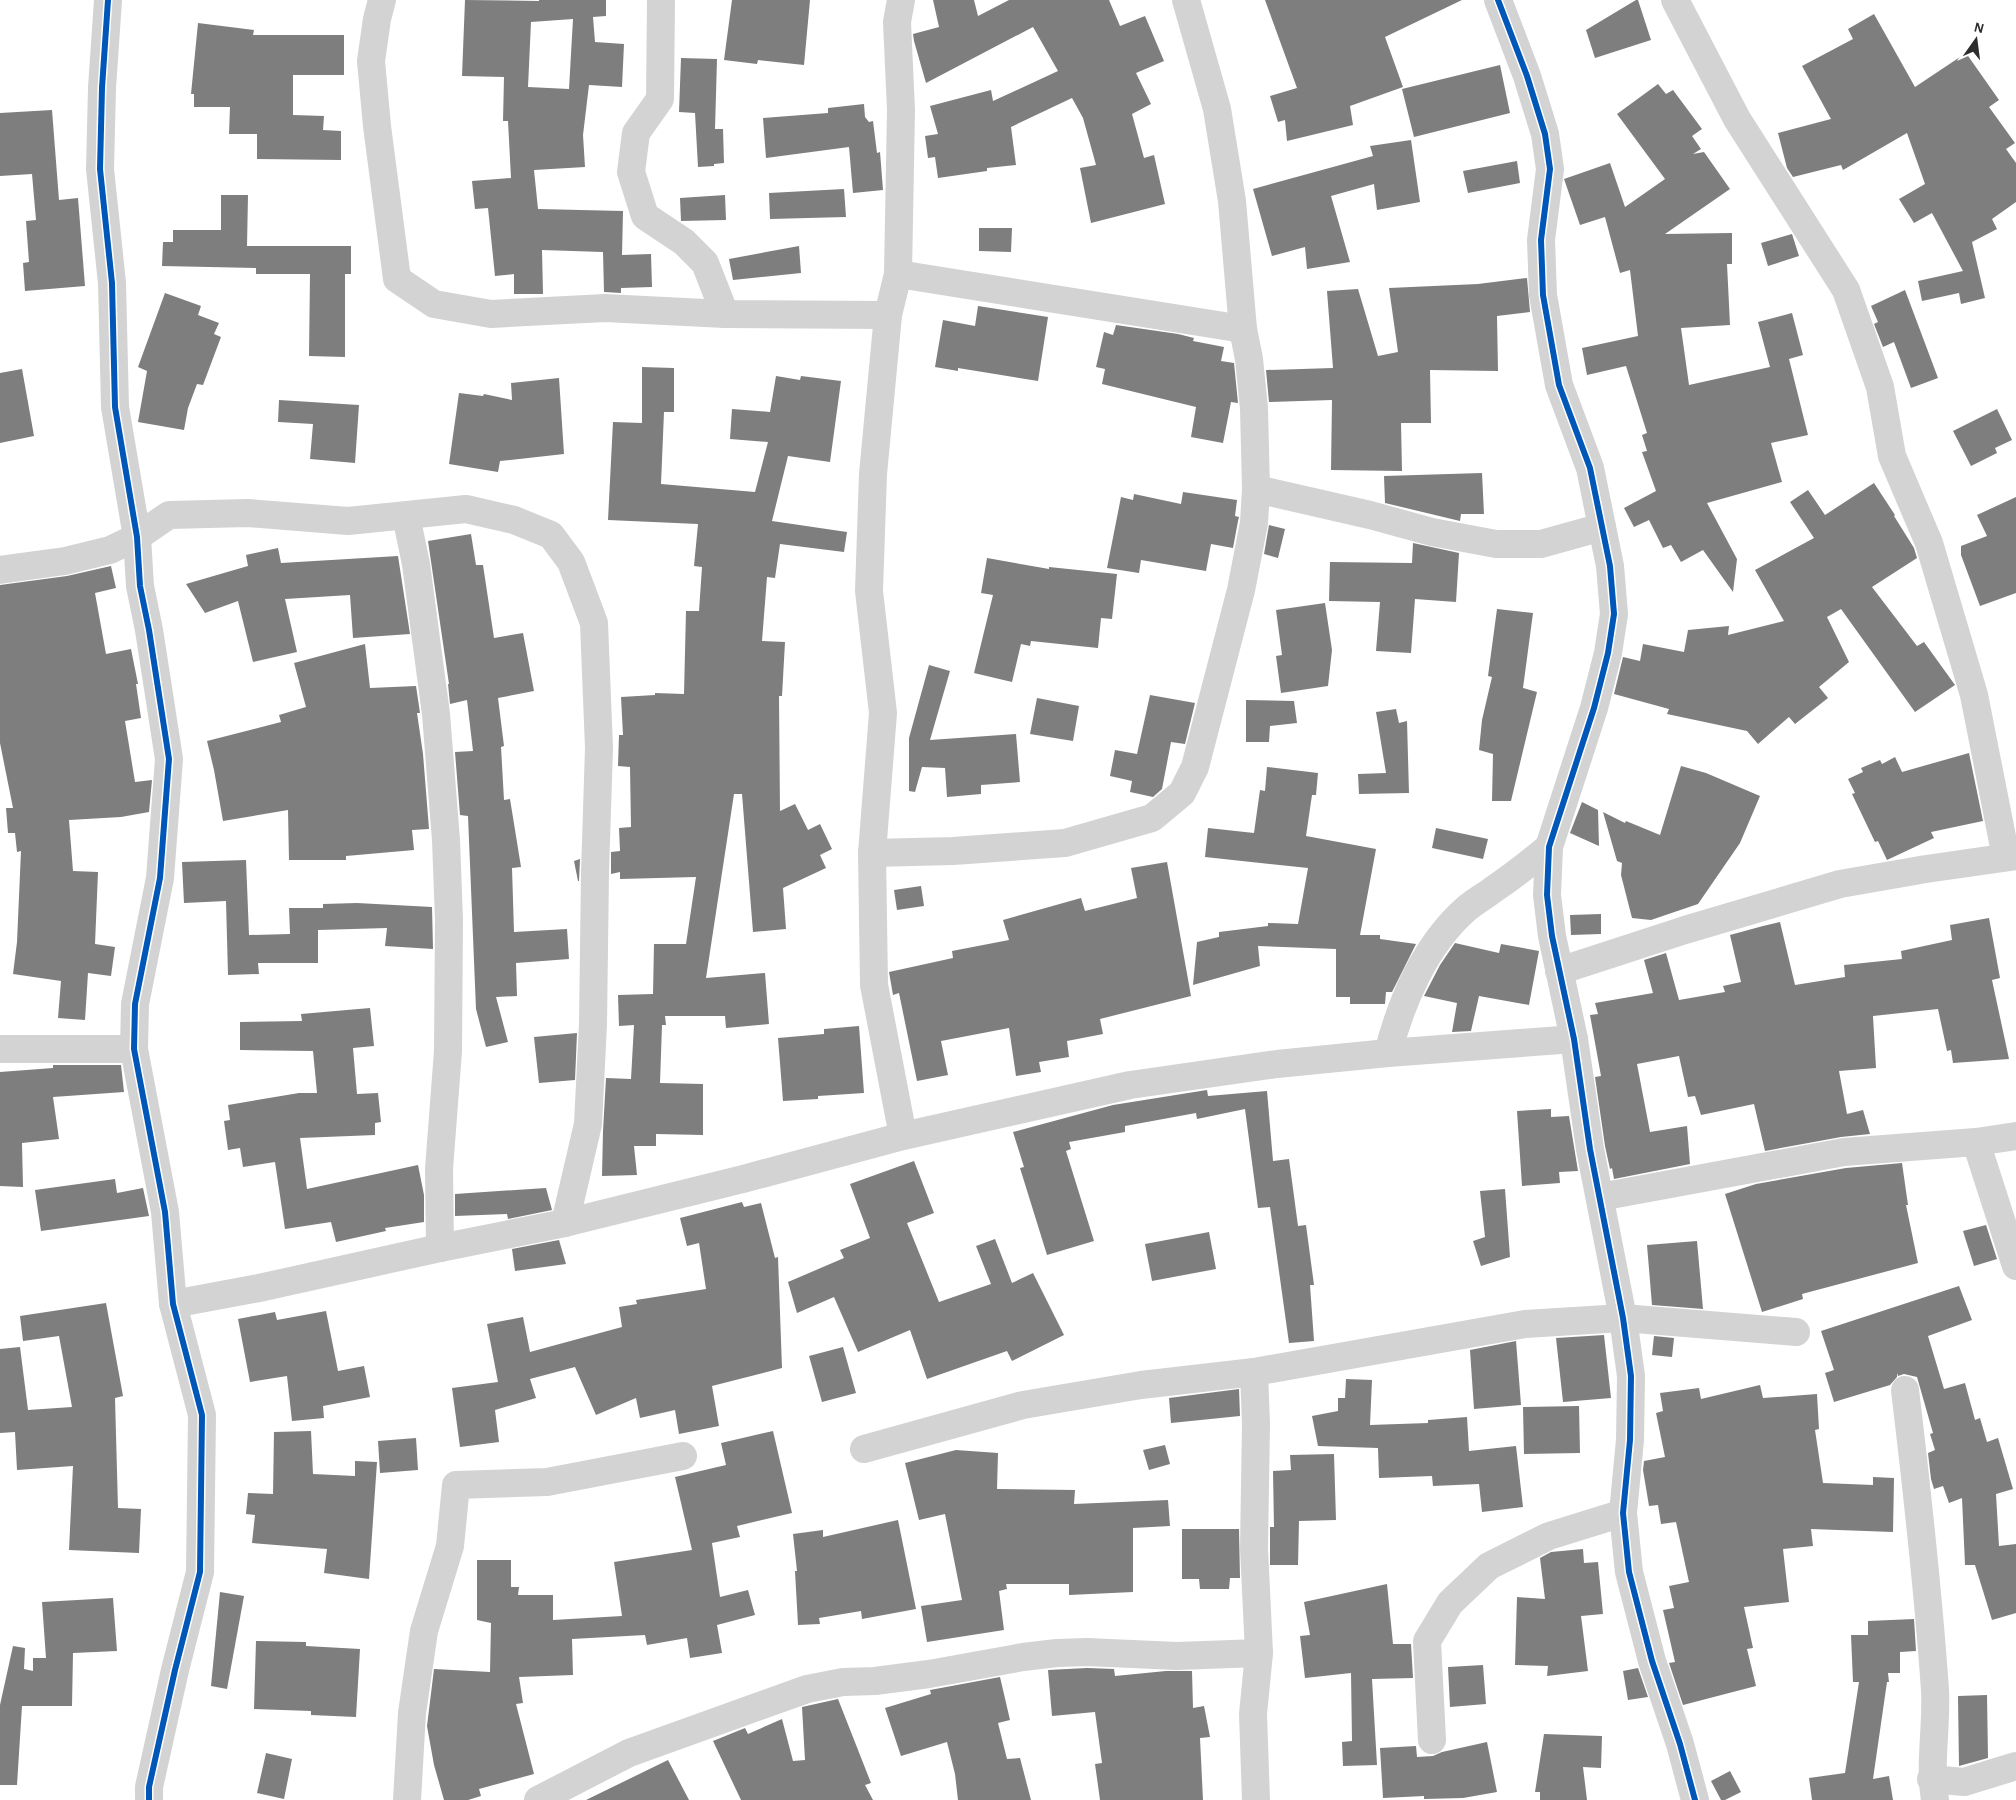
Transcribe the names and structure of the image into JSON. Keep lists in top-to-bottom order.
{
  "north": "top"
}
